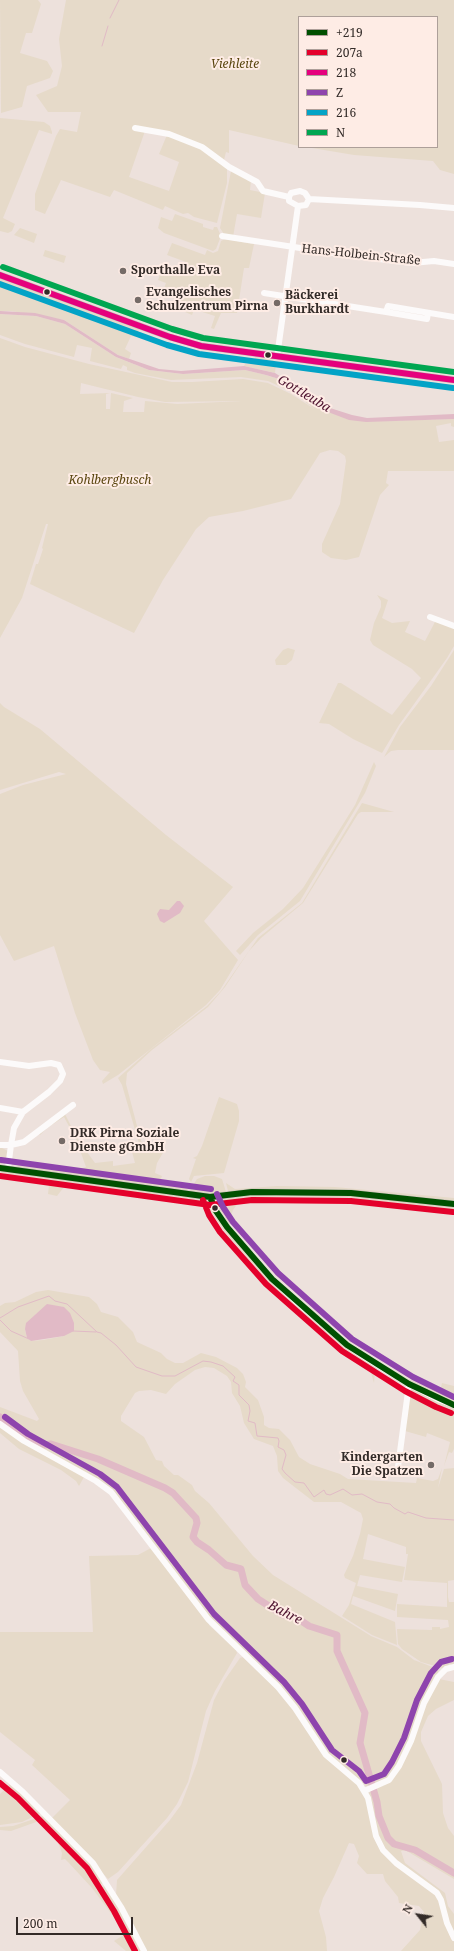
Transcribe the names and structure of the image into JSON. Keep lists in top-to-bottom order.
{
  "streets": {
    "street": ["Hans-Holbein-Straße"]
  },
  "water": ["Gottleuba", "Bahre"],
  "parks": ["Viehleite", "Kohlbergbusch"],
  "places": [
    "Sporthalle Eva",
    "Evangelisches Schulzentrum Pirna",
    "Bäckerei Burkhardt",
    "DRK Pirna Soziale Dienste gGmbH",
    "Kindergarten Die Spatzen"
  ],
  "lines": [
    "transit line N",
    "transit line 218",
    "transit line 216",
    "transit line Z",
    "transit line +219",
    "transit line 207a"
  ],
  "legend": [
    "+219",
    "207a",
    "218",
    "Z",
    "216",
    "N"
  ],
  "scale_bar": "200 m",
  "north": "top left"
}
